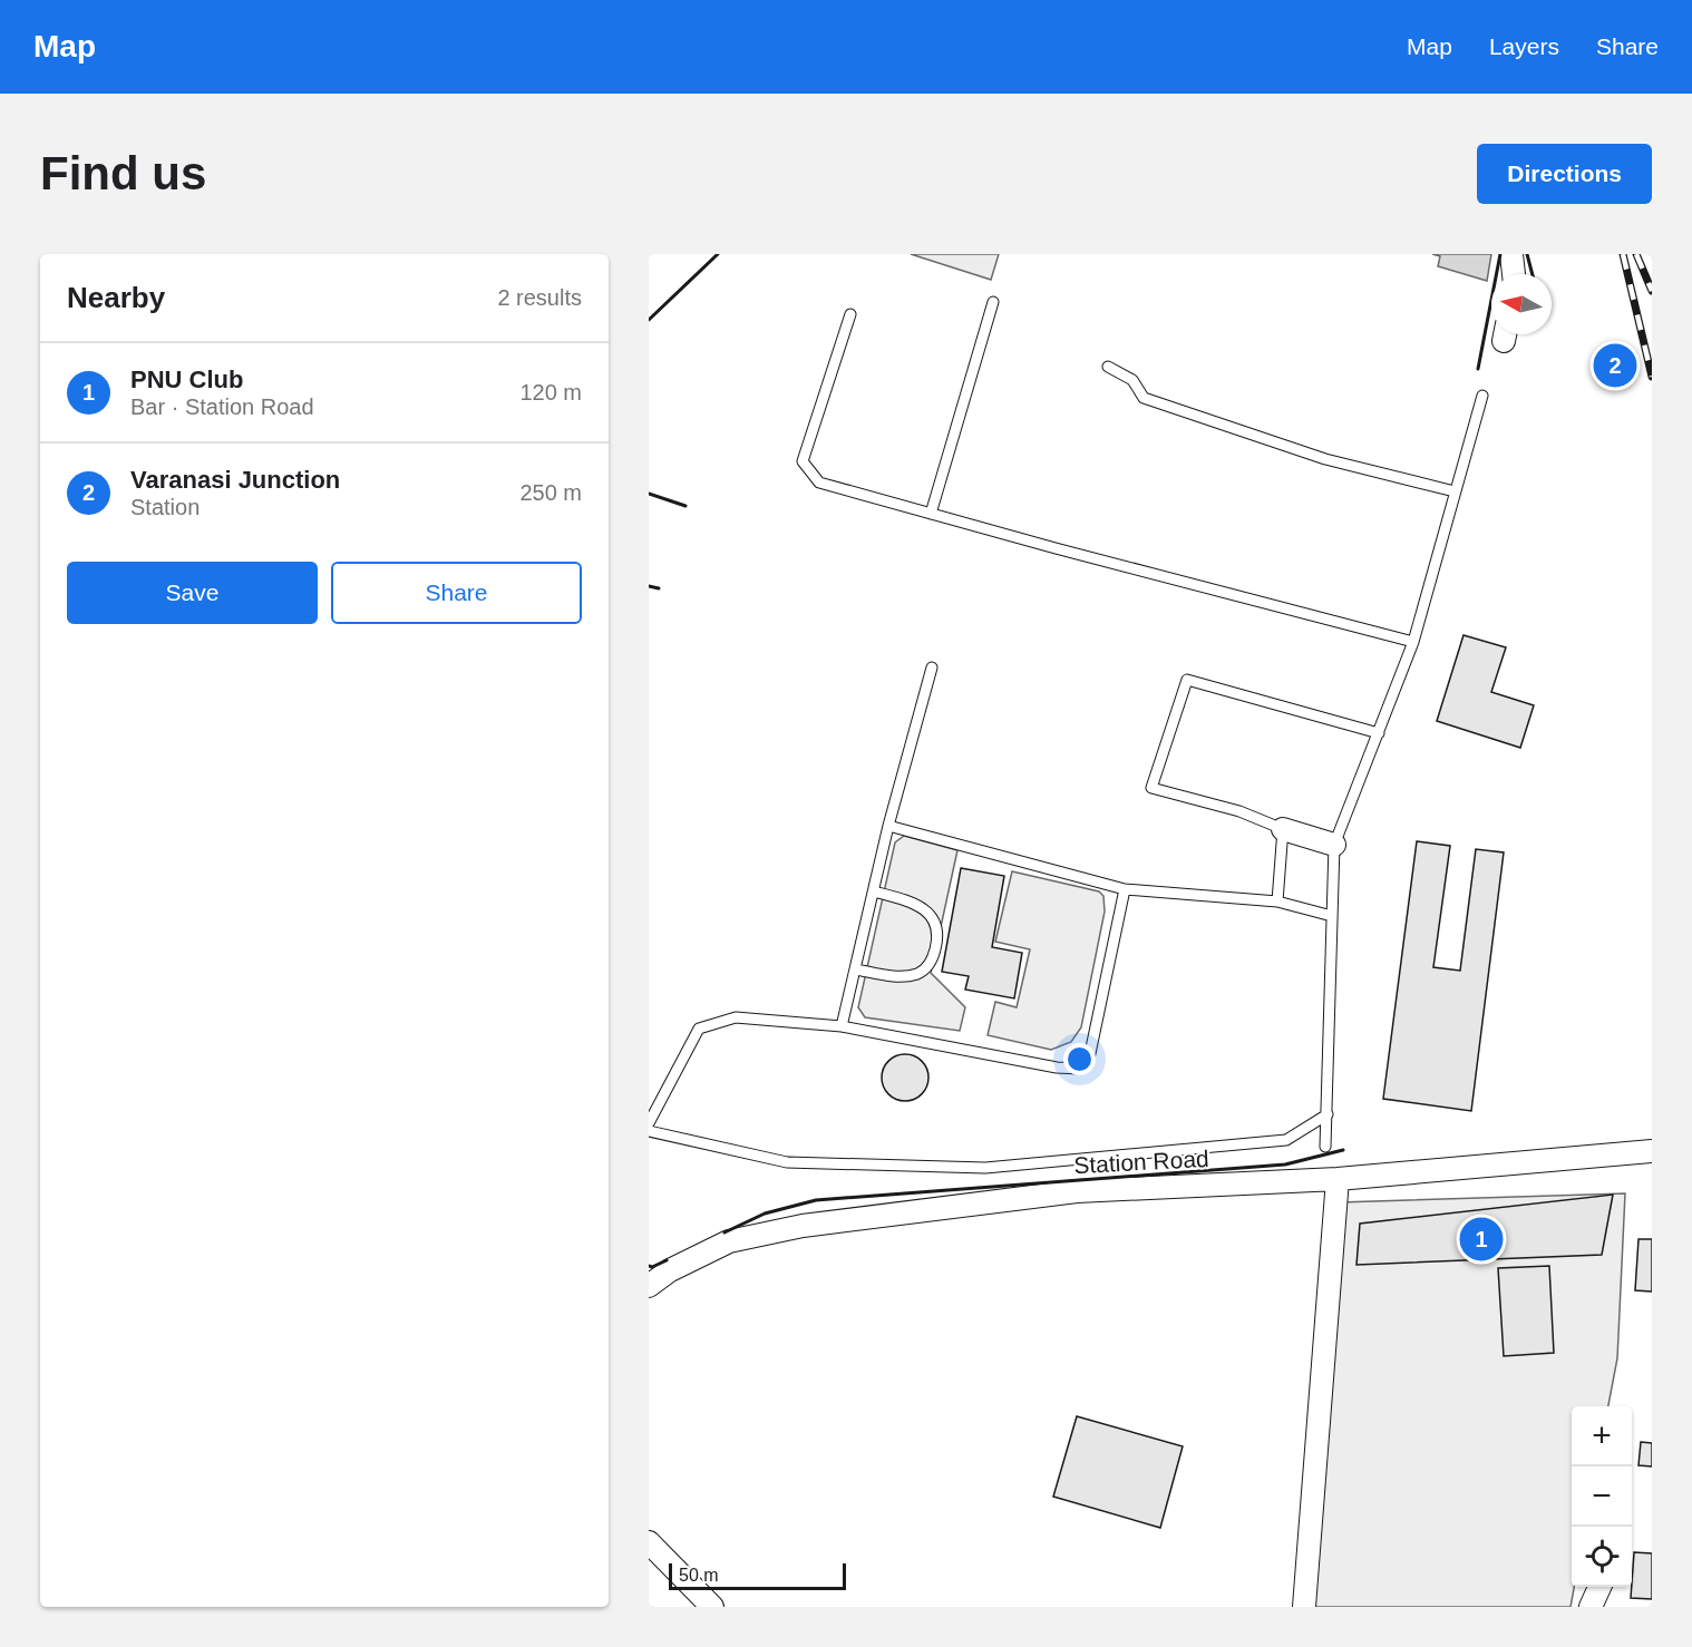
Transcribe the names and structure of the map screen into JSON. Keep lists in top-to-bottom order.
{
  "streets": {
    "street": ["Station Road"]
  },
  "scale_bar": "50 m",
  "north": "left",
  "page": {
    "header": "Map",
    "nav": ["Map", "Layers", "Share"],
    "buttons": [
      "Directions",
      ["Save", "Share"]
    ],
    "title": "Find us",
    "heading": ["Nearby", "2 results"],
    "list": [
      {
        "mark": "1",
        "name": "PNU Club",
        "note": "Bar · Station Road",
        "value": "120 m"
      },
      {
        "mark": "2",
        "name": "Varanasi Junction",
        "note": "Station",
        "value": "250 m"
      }
    ],
    "pins": ["2", "1"],
    "map_buttons": ["+", "−"],
    "scale": "50 m"
  }
}
